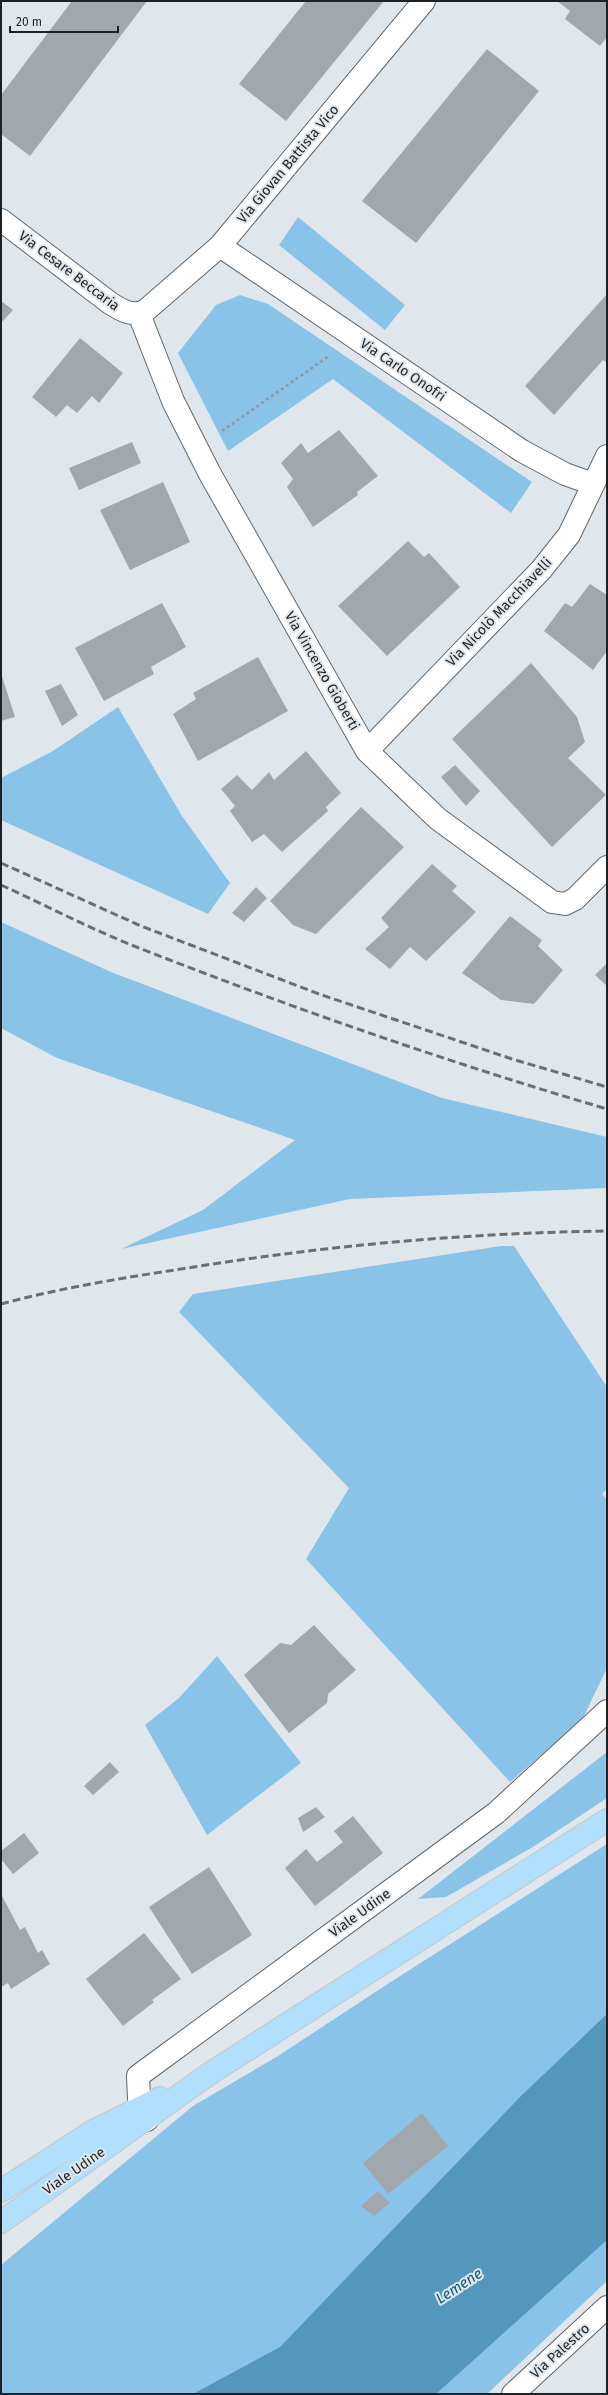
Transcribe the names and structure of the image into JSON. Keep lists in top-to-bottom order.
{
  "streets": {
    "main road": ["Viale Udine"],
    "street": [
      "Via Giovan Battista Vico",
      "Via Cesare Beccaria",
      "Via Carlo Onofri",
      "Via Nicolò Macchiavelli",
      "Via Vincenzo Gioberti",
      "Via Palestro"
    ]
  },
  "crossings": [
    ["Via Giovan Battista Vico", "Via Cesare Beccaria"],
    ["Via Giovan Battista Vico", "Via Carlo Onofri"],
    ["Via Giovan Battista Vico", "Via Vincenzo Gioberti"],
    ["Via Cesare Beccaria", "Via Vincenzo Gioberti"],
    ["Via Carlo Onofri", "Via Nicolò Macchiavelli"],
    ["Via Nicolò Macchiavelli", "Via Vincenzo Gioberti"]
  ],
  "water": ["Lemene"],
  "scale_bar": "20 m"
}
